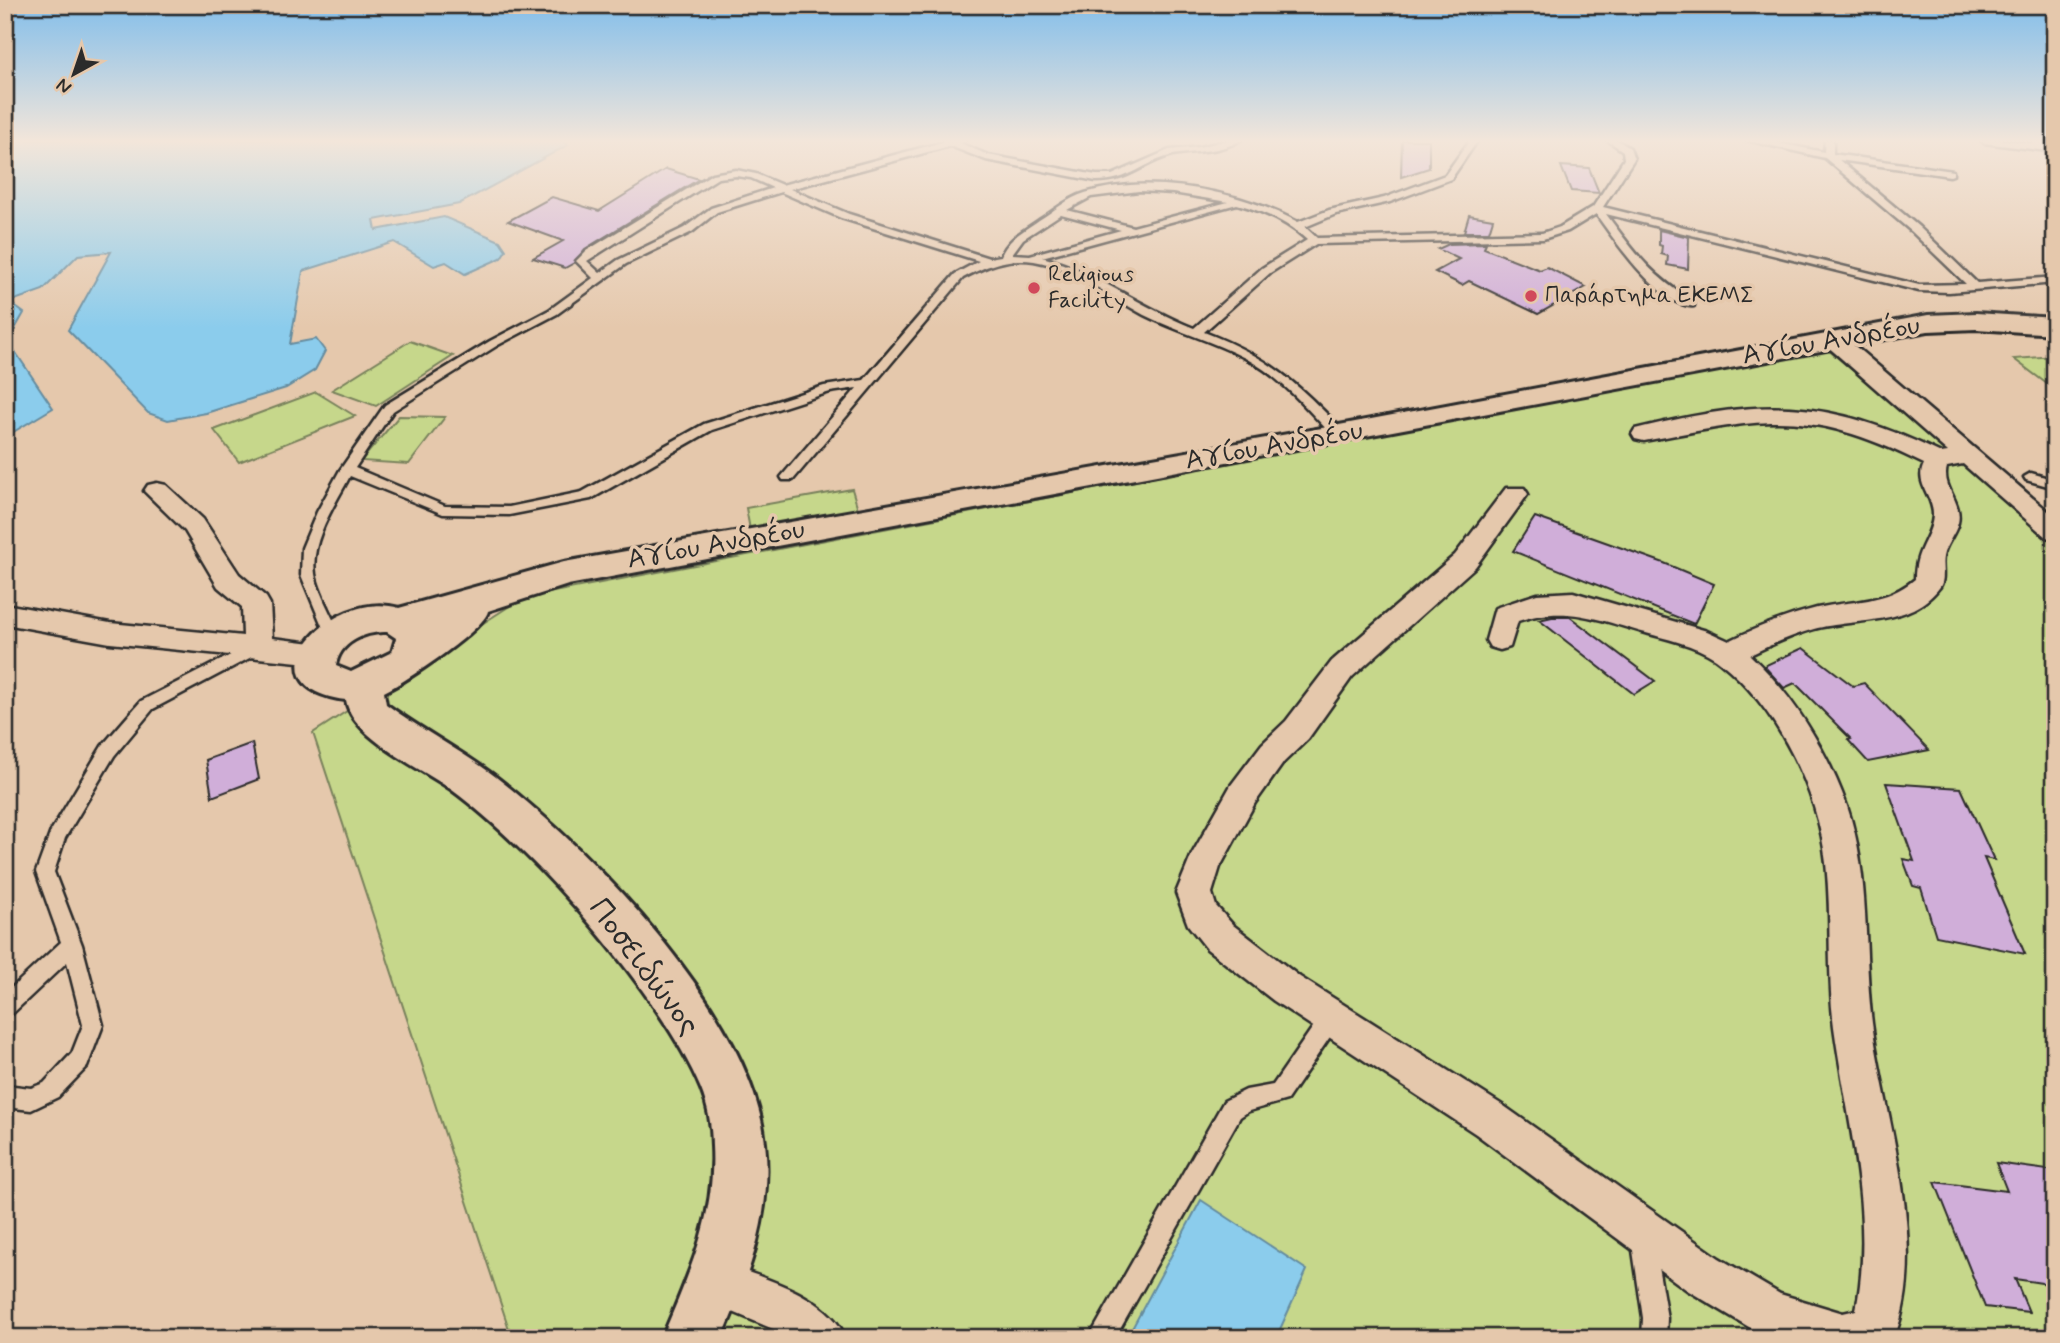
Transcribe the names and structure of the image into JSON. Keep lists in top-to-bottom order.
{
  "streets": {
    "main road": ["Αγίου Ανδρέου", "Ποσειδώνος"]
  },
  "crossings": [
    ["Αγίου Ανδρέου", "Ποσειδώνος"]
  ],
  "places": ["Religious Facility", "Παράρτημα ΕΚΕΜΣ"],
  "north": "bottom left"
}
